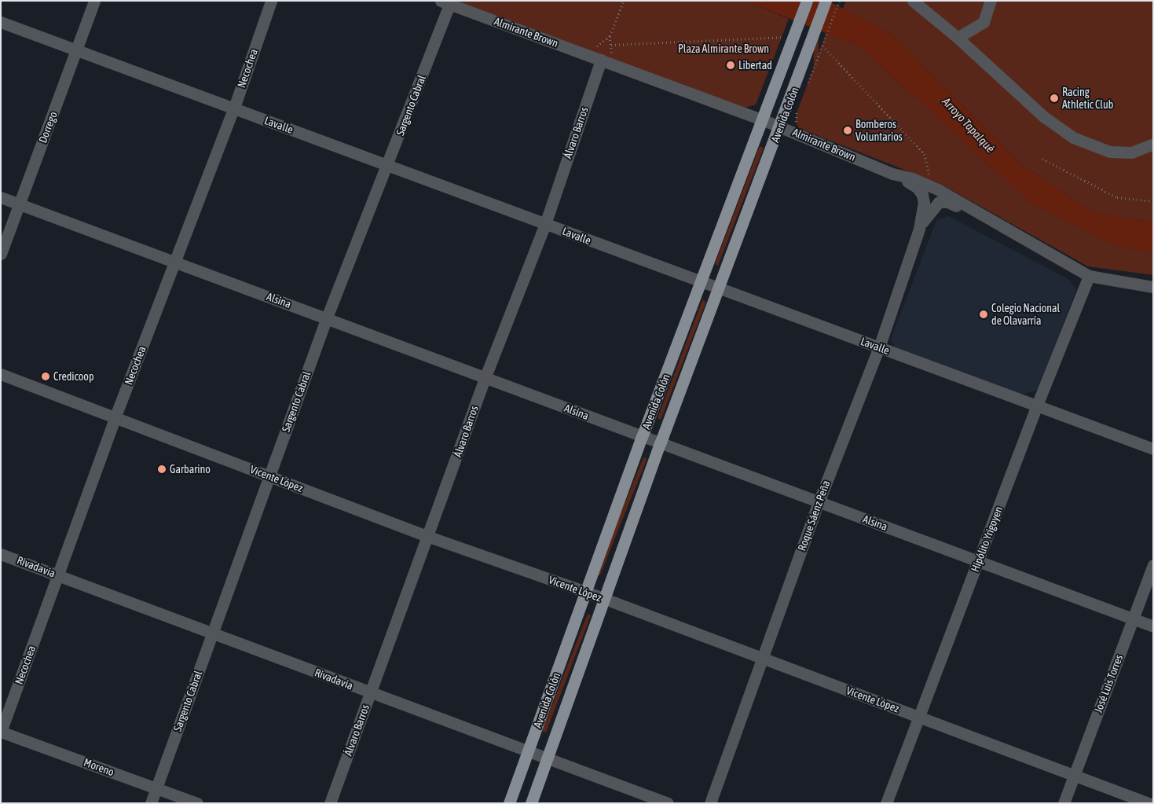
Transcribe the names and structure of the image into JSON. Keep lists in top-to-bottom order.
{
  "streets": {
    "main road": ["Avenida Colón"],
    "street": [
      "Almirante Brown",
      "Necochea",
      "Sargento Cabral",
      "Lavalle",
      "Dorrego",
      "Álvaro Barros",
      "Alsina",
      "Vicente López",
      "Roque Sáenz Peña",
      "Hipólito Yrigoyen",
      "Rivadavia",
      "José Luis Torres",
      "Moreno"
    ]
  },
  "crossings": [
    ["Almirante Brown", "Sargento Cabral"],
    ["Almirante Brown", "Avenida Colón"],
    ["Almirante Brown", "Álvaro Barros"],
    ["Almirante Brown", "Hipólito Yrigoyen"],
    ["Necochea", "Lavalle"],
    ["Necochea", "Alsina"],
    ["Necochea", "Vicente López"],
    ["Necochea", "Rivadavia"],
    ["Necochea", "Moreno"],
    ["Sargento Cabral", "Lavalle"],
    ["Sargento Cabral", "Alsina"],
    ["Sargento Cabral", "Vicente López"],
    ["Sargento Cabral", "Rivadavia"],
    ["Sargento Cabral", "Moreno"],
    ["Avenida Colón", "Lavalle"],
    ["Avenida Colón", "Alsina"],
    ["Avenida Colón", "Vicente López"],
    ["Avenida Colón", "Rivadavia"],
    ["Lavalle", "Dorrego"],
    ["Lavalle", "Álvaro Barros"],
    ["Lavalle", "Roque Sáenz Peña"],
    ["Lavalle", "Hipólito Yrigoyen"],
    ["Dorrego", "Alsina"],
    ["Álvaro Barros", "Alsina"],
    ["Álvaro Barros", "Vicente López"],
    ["Álvaro Barros", "Rivadavia"],
    ["Alsina", "Roque Sáenz Peña"],
    ["Alsina", "Hipólito Yrigoyen"],
    ["Alsina", "José Luis Torres"],
    ["Vicente López", "Roque Sáenz Peña"],
    ["Vicente López", "Hipólito Yrigoyen"],
    ["Vicente López", "José Luis Torres"]
  ],
  "water": ["Arroyo Tapalqué"],
  "parks": ["Plaza Almirante Brown"],
  "places": [
    "Libertad",
    "Racing Athletic Club",
    "Bomberos Voluntarios",
    "Colegio Nacional de Olavarría",
    "Credicoop",
    "Garbarino"
  ]
}
